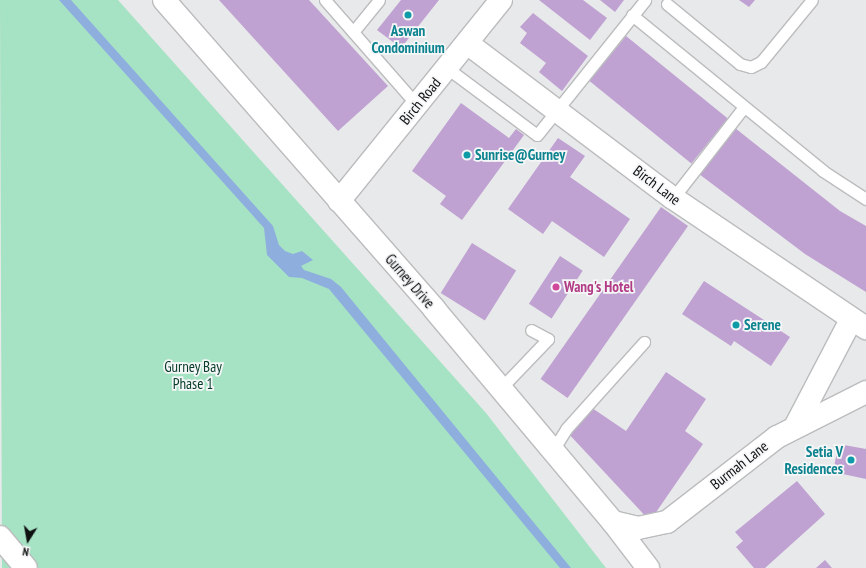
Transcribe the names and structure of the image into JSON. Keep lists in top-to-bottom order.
{
  "streets": {
    "street": [
      "Birch Road",
      "Birch Lane",
      "Gurney Drive",
      "Burmah Lane"
    ]
  },
  "crossings": [
    ["Birch Road", "Birch Lane"],
    ["Birch Road", "Gurney Drive"],
    ["Birch Lane", "Burmah Lane"],
    ["Gurney Drive", "Burmah Lane"]
  ],
  "parks": ["Gurney Bay Phase 1"],
  "places": [
    "Aswan Condominium",
    "Sunrise@Gurney",
    "Wang's Hotel",
    "Serene",
    "Setia V Residences"
  ],
  "north": "bottom"
}
